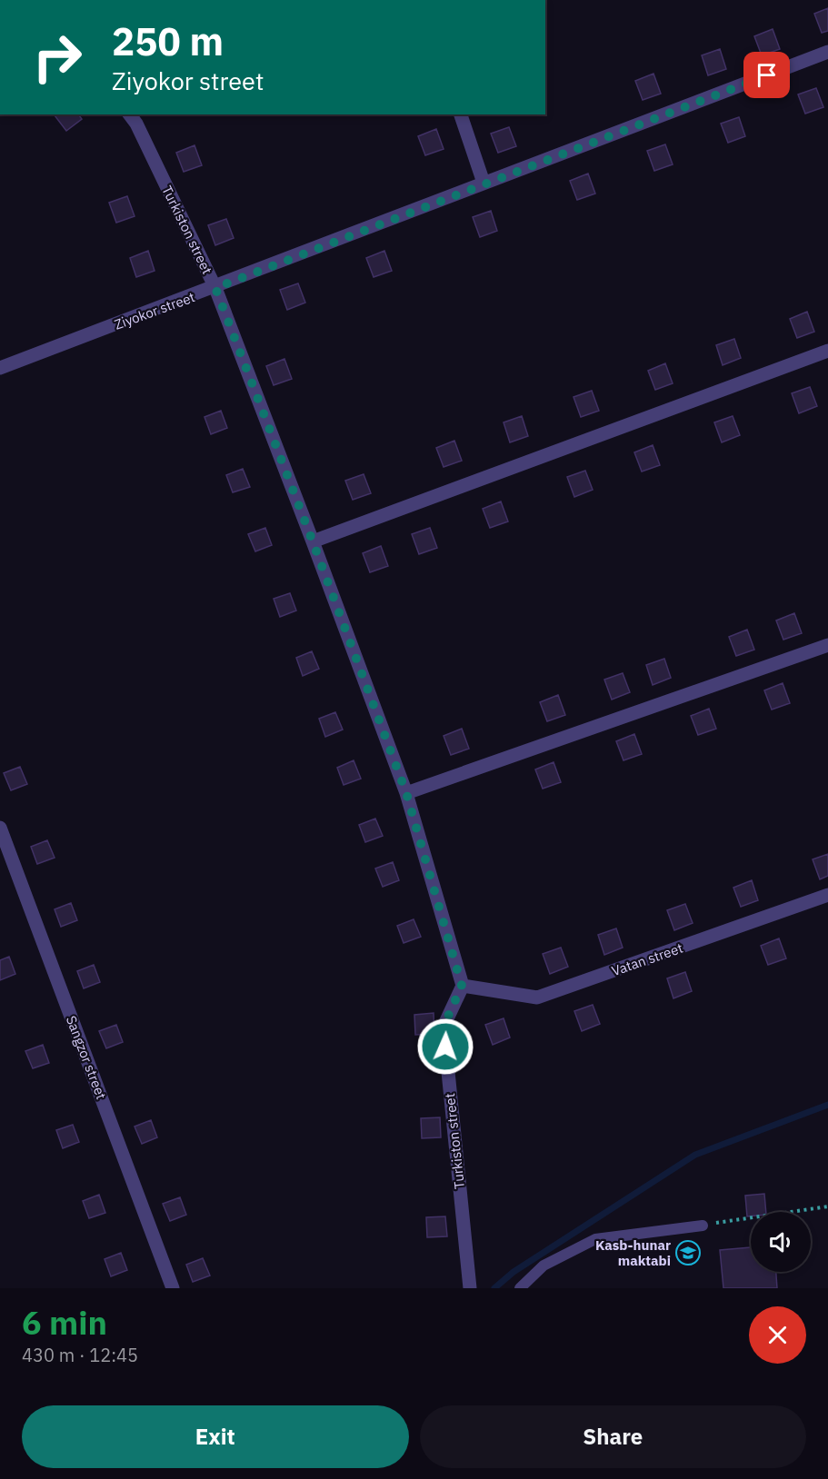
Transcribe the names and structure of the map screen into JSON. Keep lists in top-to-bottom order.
{
  "streets": {
    "street": [
      "Turkiston street",
      "Ziyokor street",
      "Vatan street",
      "Sangzor street"
    ]
  },
  "crossings": [
    ["Turkiston street", "Ziyokor street"],
    ["Turkiston street", "Vatan street"]
  ],
  "places": {
    "school or university": ["Kasb-hunar maktabi"]
  },
  "page": {
    "turn": ["250 m", "Ziyokor street"],
    "heading": ["6 min", "430 m · 12:45"],
    "buttons": ["Exit", "Share"]
  }
}
